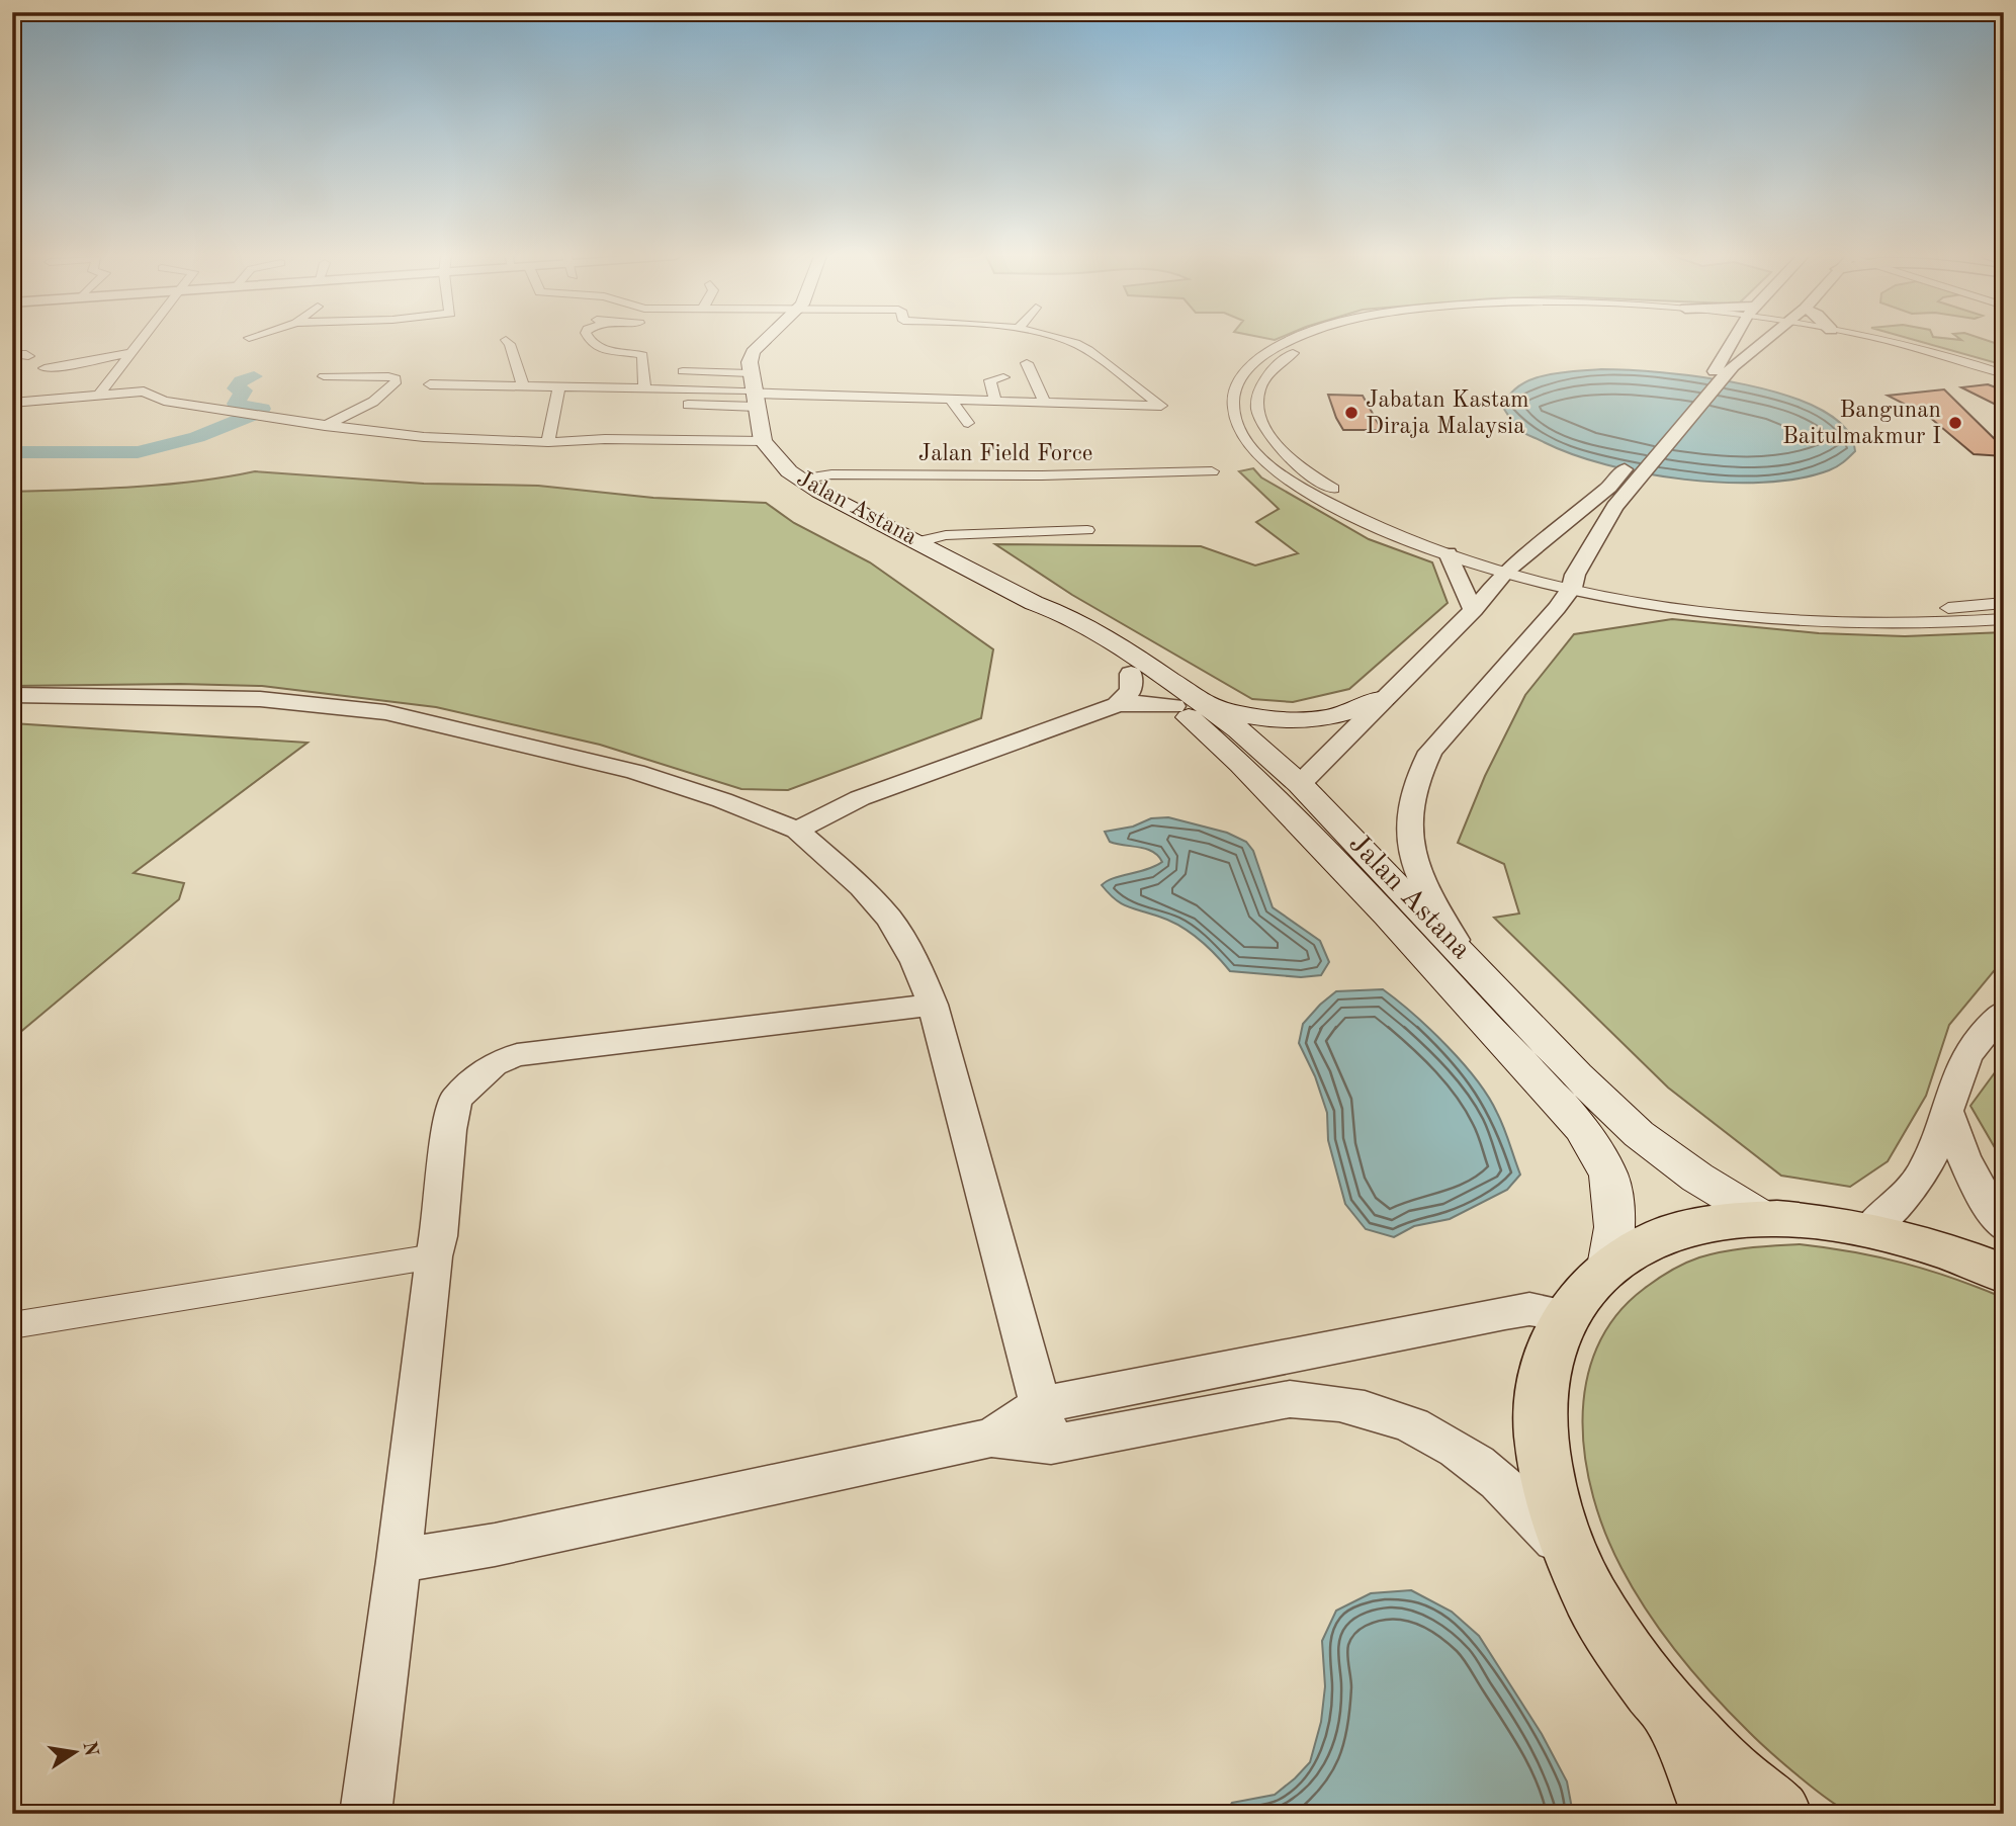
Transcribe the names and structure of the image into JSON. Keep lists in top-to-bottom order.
{
  "streets": {
    "main road": ["Jalan Astana"],
    "street": ["Jalan Field Force"]
  },
  "crossings": [
    ["Jalan Field Force", "Jalan Astana"]
  ],
  "places": ["Jabatan Kastam Diraja Malaysia", "Bangunan Baitulmakmur I"],
  "north": "right"
}
